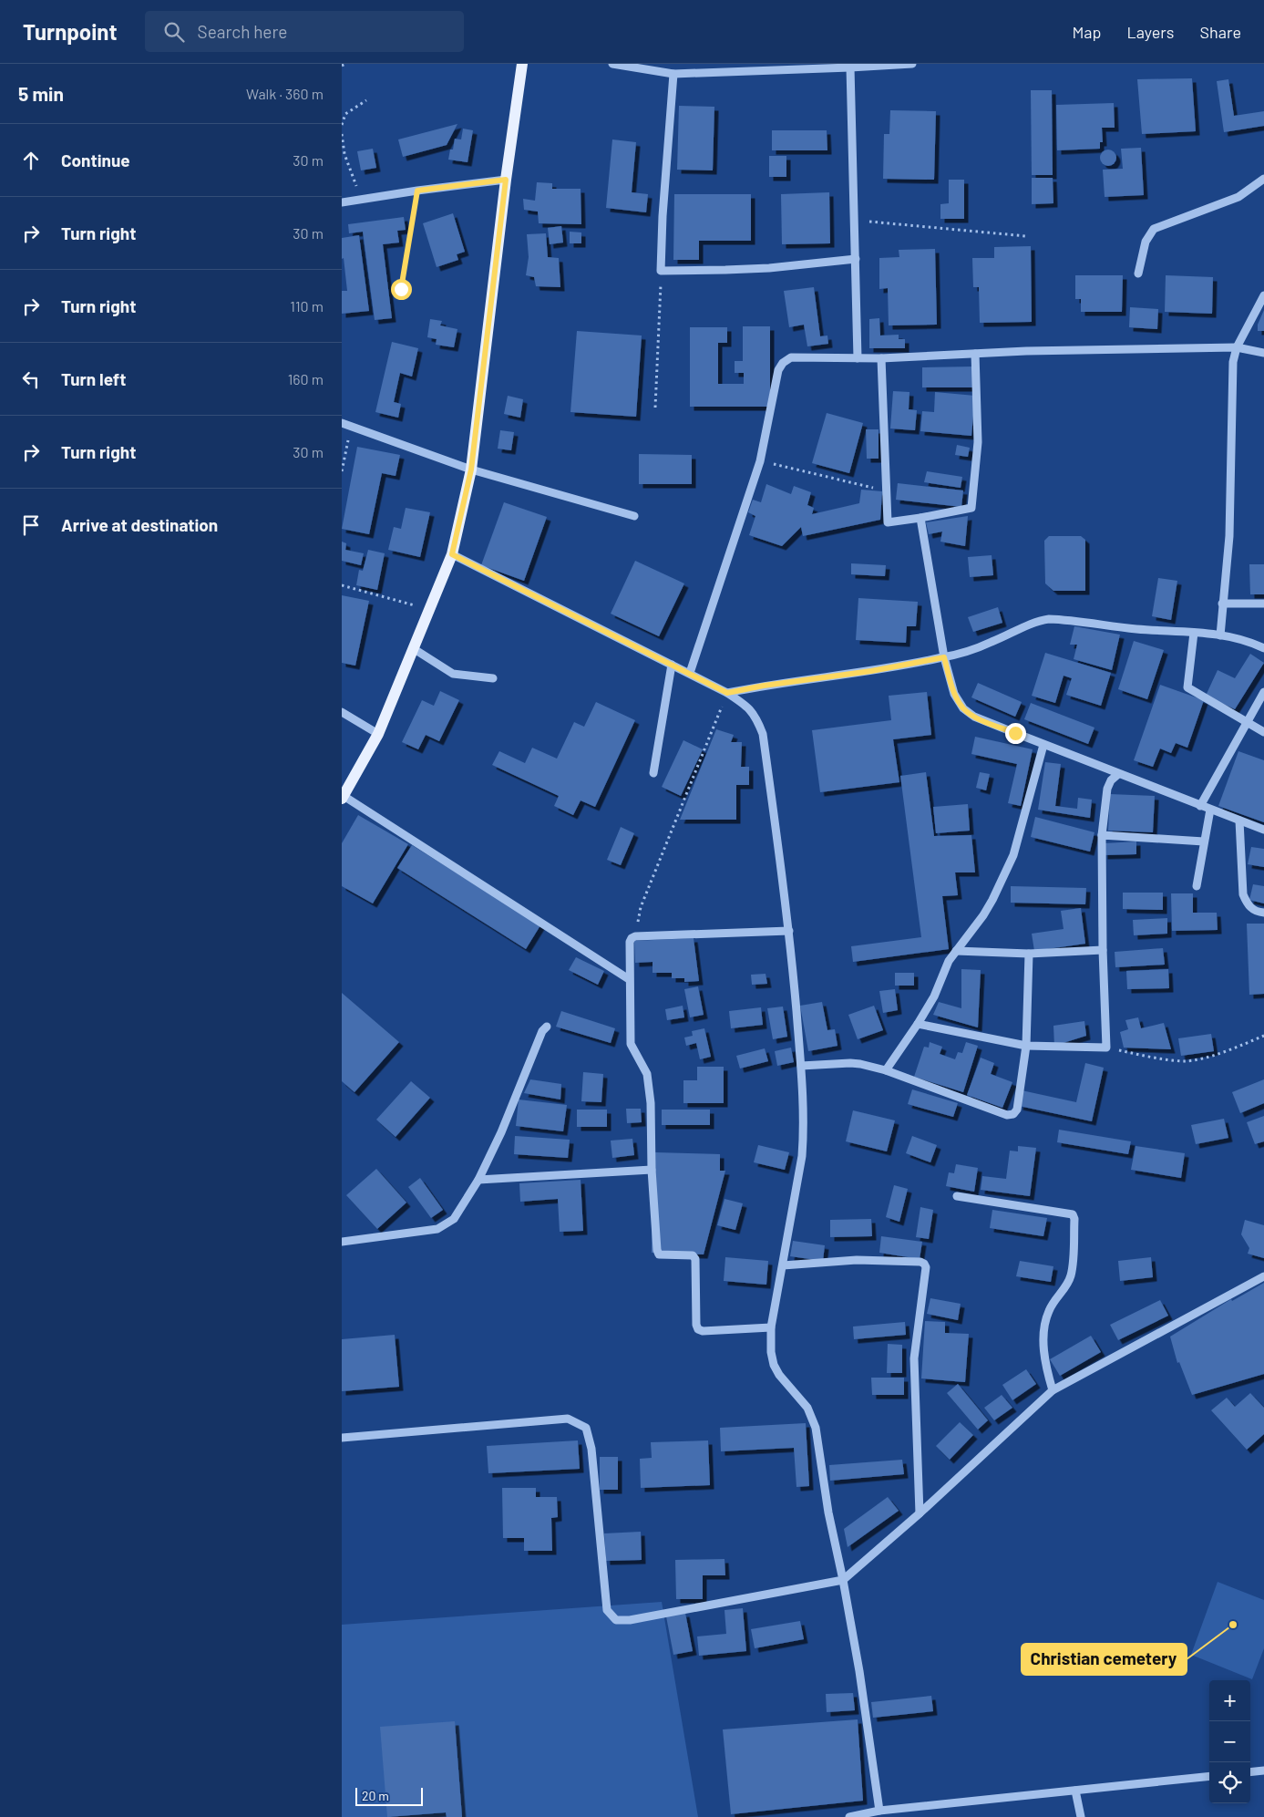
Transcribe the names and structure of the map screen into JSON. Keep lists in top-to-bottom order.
{
  "places": ["Christian cemetery"],
  "scale_bar": "20 m",
  "page": {
    "header": "Turnpoint",
    "search": "Search here",
    "nav": ["Map", "Layers", "Share"],
    "heading": ["5 min", "Walk · 360 m"],
    "list": [
      ["Continue", "30 m"],
      ["Turn right", "30 m"],
      ["Turn right", "110 m"],
      ["Turn left", "160 m"],
      ["Turn right", "30 m"],
      "Arrive at destination"
    ],
    "map_buttons": ["+", "−"],
    "scale": "20 m"
  }
}
